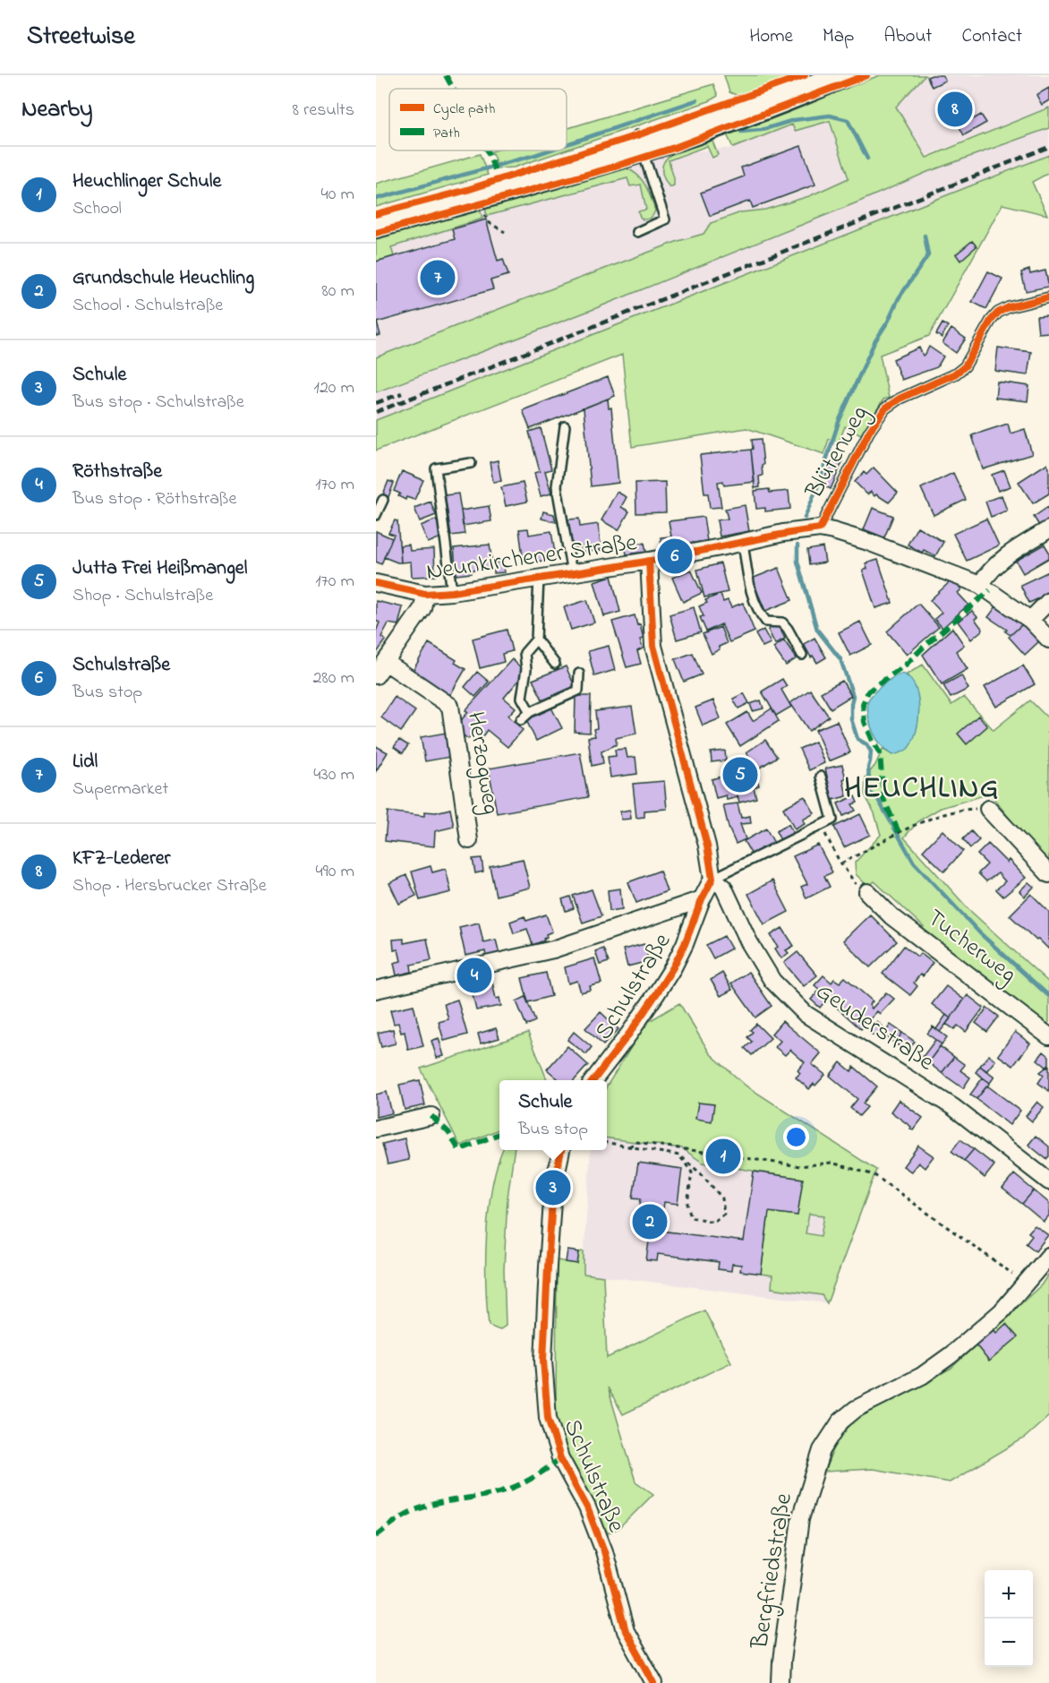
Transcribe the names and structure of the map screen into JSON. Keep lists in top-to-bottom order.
{
  "streets": {
    "street": [
      "Neunkirchener Straße",
      "Herzogweg",
      "Tucherweg",
      "Schulstraße",
      "Geuderstraße",
      "Bergfriedstraße"
    ],
    "lane": ["Blütenweg"]
  },
  "crossings": [
    ["Blütenweg", "Neunkirchener Straße"],
    ["Schulstraße", "Geuderstraße"]
  ],
  "districts": ["HEUCHLING"],
  "legend": ["Cycle path", "Path"],
  "page": {
    "header": "Streetwise",
    "nav": [
      "Home",
      "Map",
      "About",
      "Contact"
    ],
    "heading": ["Nearby", "8 results"],
    "pins": [
      "8",
      "7",
      "6",
      "5",
      "4",
      "1",
      "3",
      "2"
    ],
    "list": [
      {
        "mark": "1",
        "name": "Heuchlinger Schule",
        "note": "School",
        "value": "40 m"
      },
      {
        "mark": "2",
        "name": "Grundschule Heuchling",
        "note": "School · Schulstraße",
        "value": "80 m"
      },
      {
        "mark": "3",
        "name": "Schule",
        "note": "Bus stop · Schulstraße",
        "value": "120 m"
      },
      {
        "mark": "4",
        "name": "Röthstraße",
        "note": "Bus stop · Röthstraße",
        "value": "170 m"
      },
      {
        "mark": "5",
        "name": "Jutta Frei Heißmangel",
        "note": "Shop · Schulstraße",
        "value": "170 m"
      },
      {
        "mark": "6",
        "name": "Schulstraße",
        "note": "Bus stop",
        "value": "280 m"
      },
      {
        "mark": "7",
        "name": "Lidl",
        "note": "Supermarket",
        "value": "430 m"
      },
      {
        "mark": "8",
        "name": "KFZ-Lederer",
        "note": "Shop · Hersbrucker Straße",
        "value": "490 m"
      }
    ],
    "popup": ["Schule", "Bus stop"],
    "map_buttons": ["+", "−"]
  }
}
